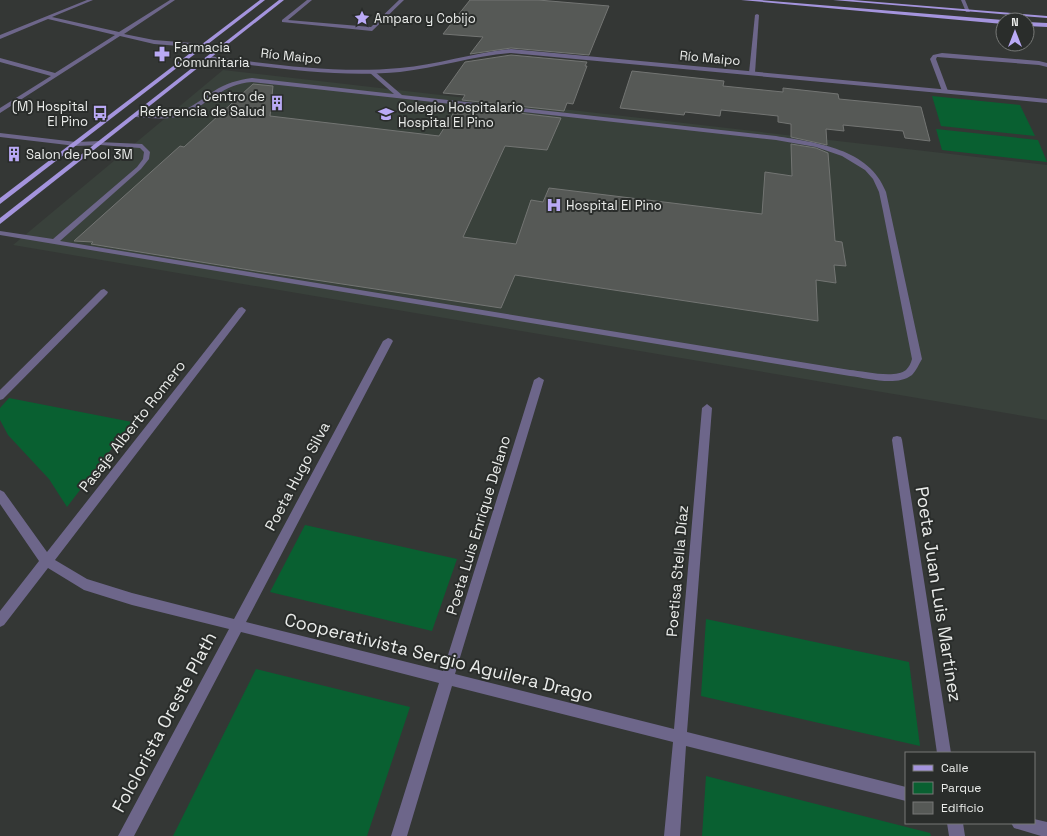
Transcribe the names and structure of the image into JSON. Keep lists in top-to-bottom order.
{
  "streets": {
    "street": [
      "Río Maipo",
      "Pasaje Alberto Romero",
      "Poeta Hugo Silva",
      "Poeta Luis Enrique Delano",
      "Poetisa Stella Díaz",
      "Poeta Juan Luis Martínez",
      "Cooperativista Sergio Aguilera Drago",
      "Folclorista Oreste Plath"
    ]
  },
  "crossings": [
    ["Pasaje Alberto Romero", "Cooperativista Sergio Aguilera Drago"],
    ["Poeta Hugo Silva", "Cooperativista Sergio Aguilera Drago"],
    ["Poeta Hugo Silva", "Folclorista Oreste Plath"],
    ["Poeta Luis Enrique Delano", "Cooperativista Sergio Aguilera Drago"],
    ["Poetisa Stella Díaz", "Cooperativista Sergio Aguilera Drago"],
    ["Cooperativista Sergio Aguilera Drago", "Folclorista Oreste Plath"]
  ],
  "places": {
    "place": ["Amparo y Cobijo"],
    "pharmacy": ["Farmacia Comunitaria"],
    "building": ["Centro de Referencia de Salud", "Salon de Pool 3M"],
    "bus stop": ["(M) Hospital El Pino"],
    "school or university": ["Colegio Hospitalario Hospital El Pino"],
    "hospital": ["Hospital El Pino"]
  },
  "legend": ["Calle", "Parque", "Edificio"],
  "north": "top"
}
